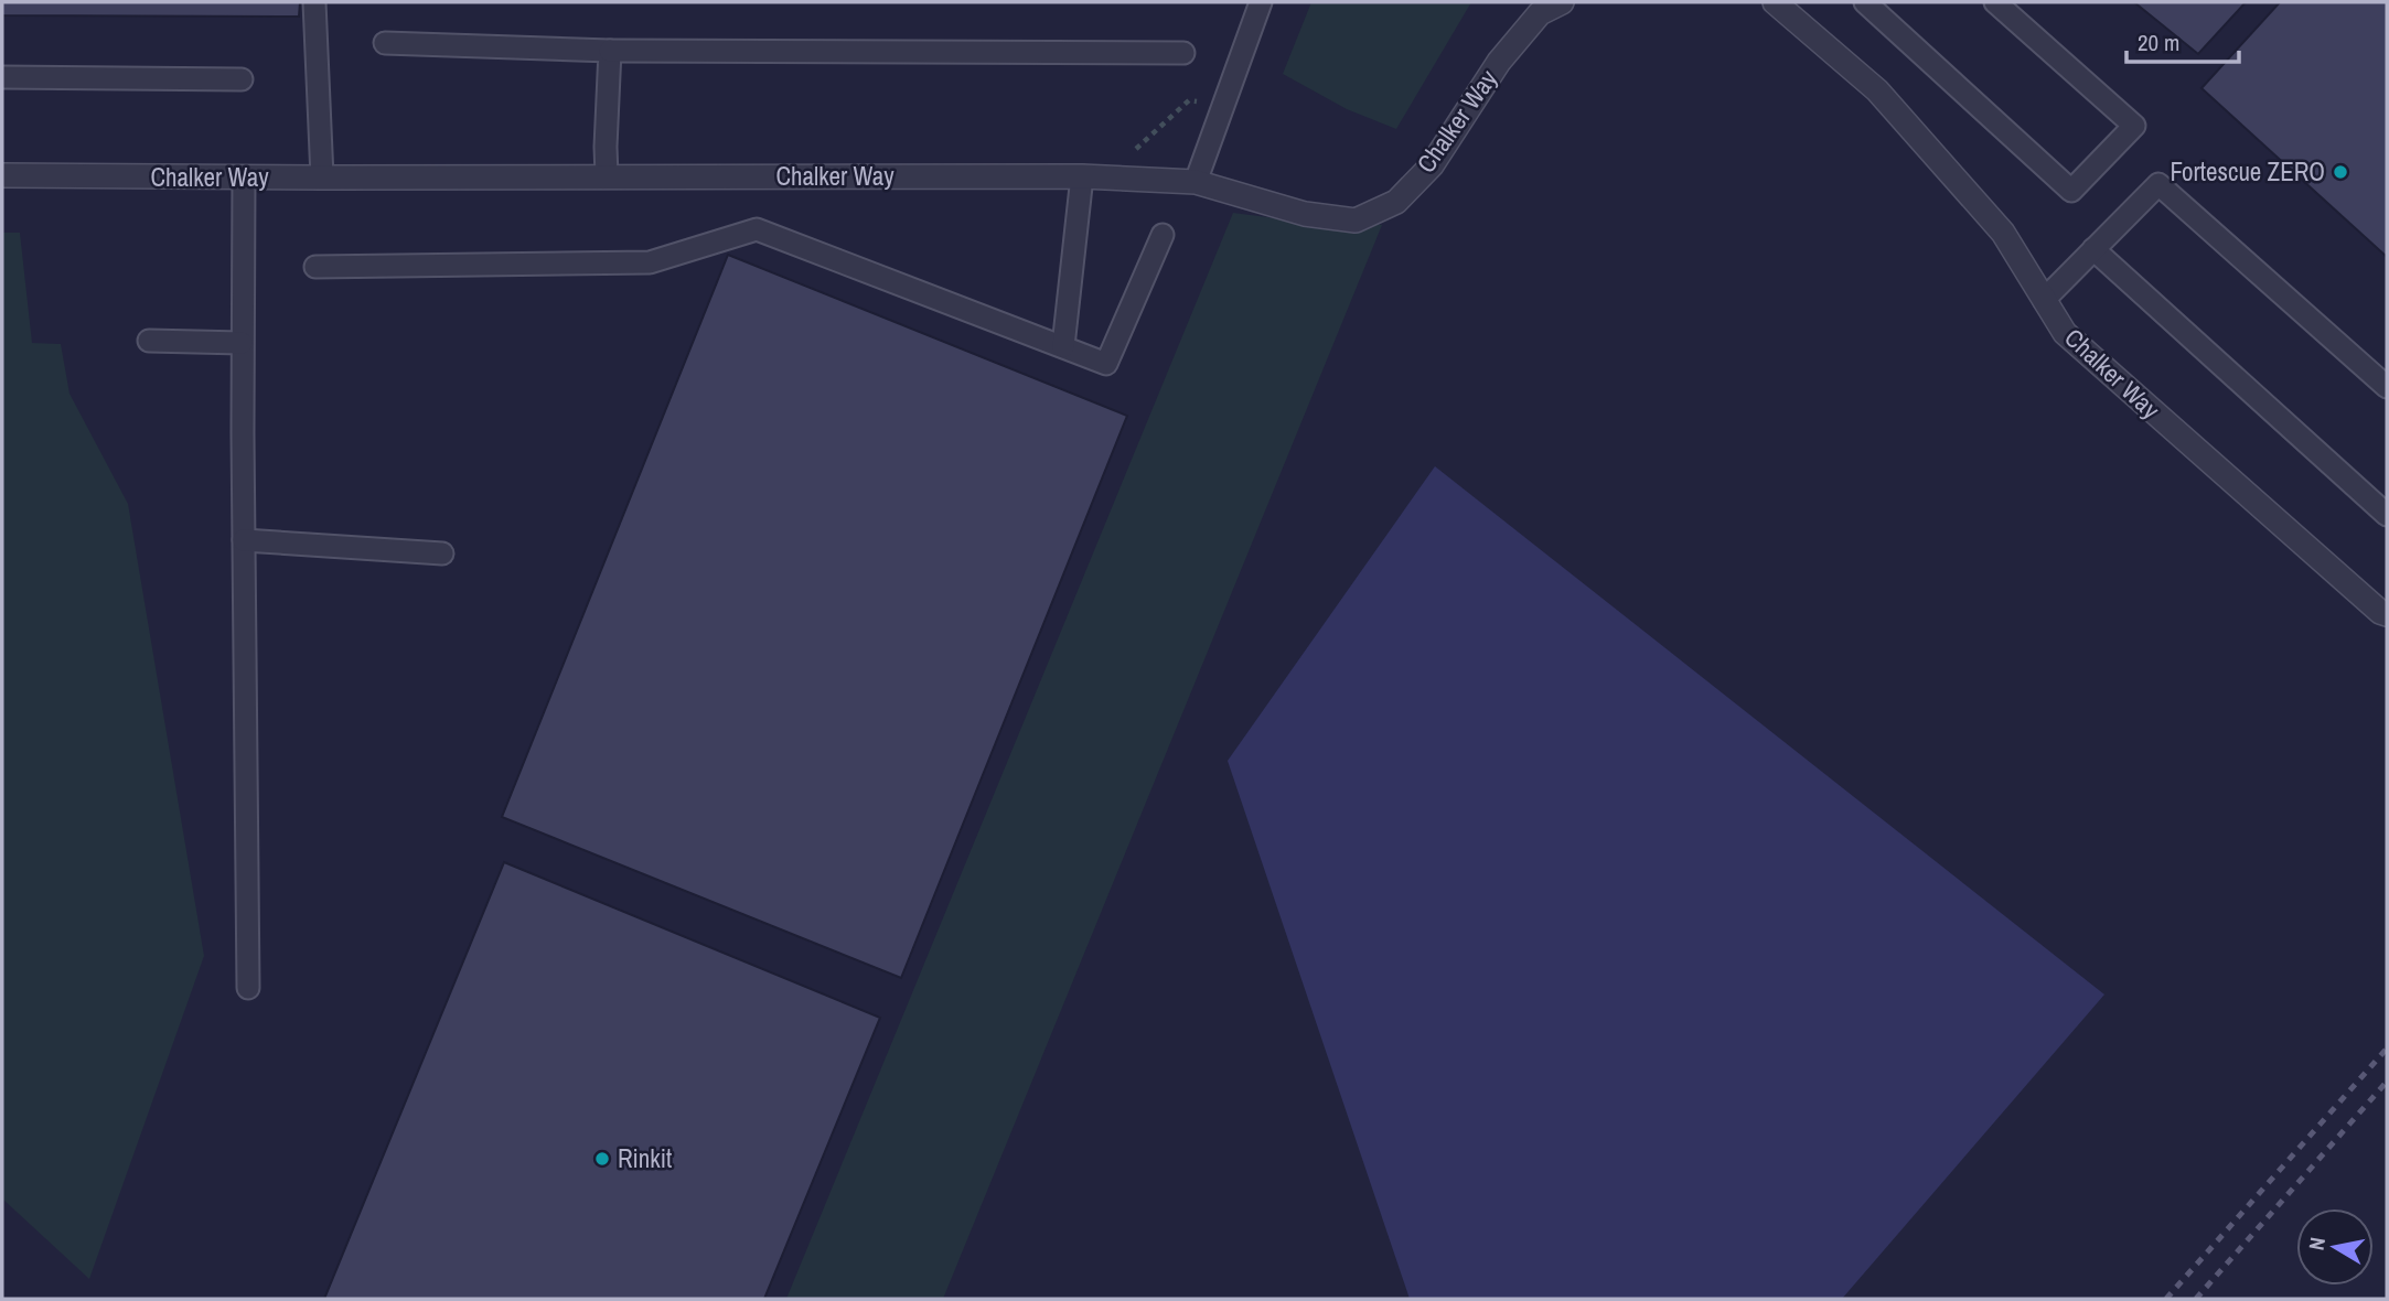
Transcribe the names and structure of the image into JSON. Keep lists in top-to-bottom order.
{
  "streets": {
    "street": ["Chalker Way"]
  },
  "places": ["Fortescue ZERO", "Rinkit"],
  "scale_bar": "20 m",
  "north": "left"
}
